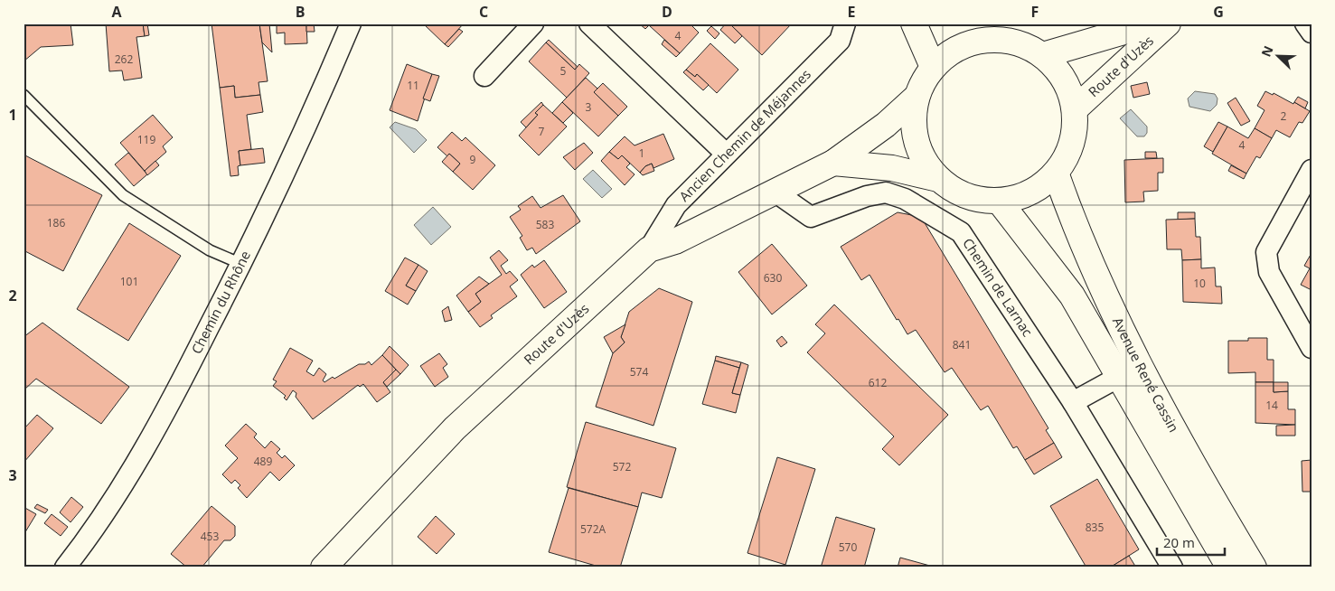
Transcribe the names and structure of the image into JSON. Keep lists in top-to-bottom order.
{
  "streets": {
    "main road": ["Route d'Uzès", "Avenue René Cassin"],
    "street": ["Ancien Chemin de Méjannes", "Chemin de Larnac", "Chemin du Rhône"]
  },
  "crossings": [
    ["Route d'Uzès", "Ancien Chemin de Méjannes"],
    ["Route d'Uzès", "Chemin de Larnac"]
  ],
  "house_numbers": [
    "4",
    "262",
    "5",
    "11",
    "3",
    "2",
    "7",
    "119",
    "4",
    "1",
    "9",
    "186",
    "583",
    "630",
    "101",
    "10",
    "841",
    "574",
    "612",
    "14",
    "489",
    "572",
    "835",
    "572A",
    "453",
    "570"
  ],
  "scale_bar": "20 m",
  "north": "top left",
  "grid": {
    "columns": [
      "A",
      "B",
      "C",
      "D",
      "E",
      "F",
      "G"
    ],
    "rows": ["1", "2", "3"]
  }
}
